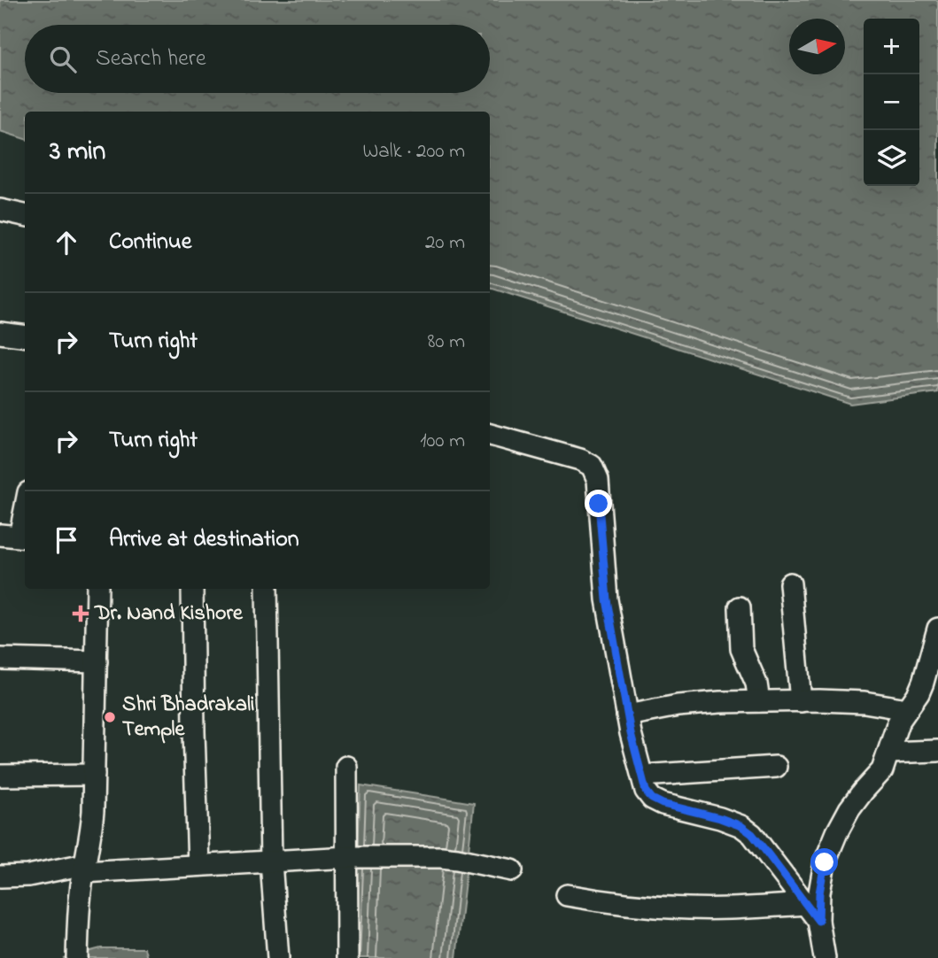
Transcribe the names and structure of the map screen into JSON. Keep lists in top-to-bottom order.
{
  "places": {
    "health": ["Dr. Nand Kishore"],
    "other": ["Shri Bhadrakali Temple"]
  },
  "north": "right",
  "page": {
    "map_buttons": ["+", "−"],
    "search": "Search here",
    "heading": ["3 min", "Walk · 200 m"],
    "list": [
      ["Continue", "20 m"],
      ["Turn right", "80 m"],
      ["Turn right", "100 m"],
      "Arrive at destination"
    ]
  }
}
